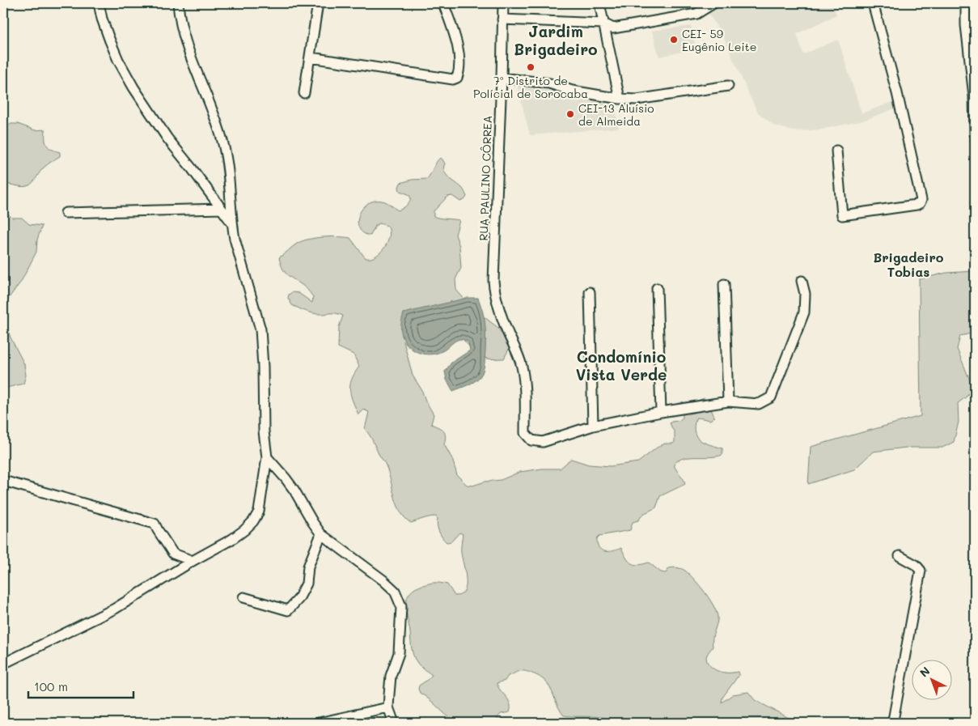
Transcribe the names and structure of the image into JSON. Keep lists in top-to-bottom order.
{
  "streets": {
    "street": ["RUA PAULINO CÔRREA"]
  },
  "districts": ["Jardim Brigadeiro", "Brigadeiro Tobias", "Condomínio Vista Verde"],
  "places": ["CEI- 59 Eugênio Leite", "7º Distrito de Polícial de Sorocaba", "CEI-13 Aluísio de Almeida"],
  "scale_bar": "100 m",
  "north": "top left"
}
